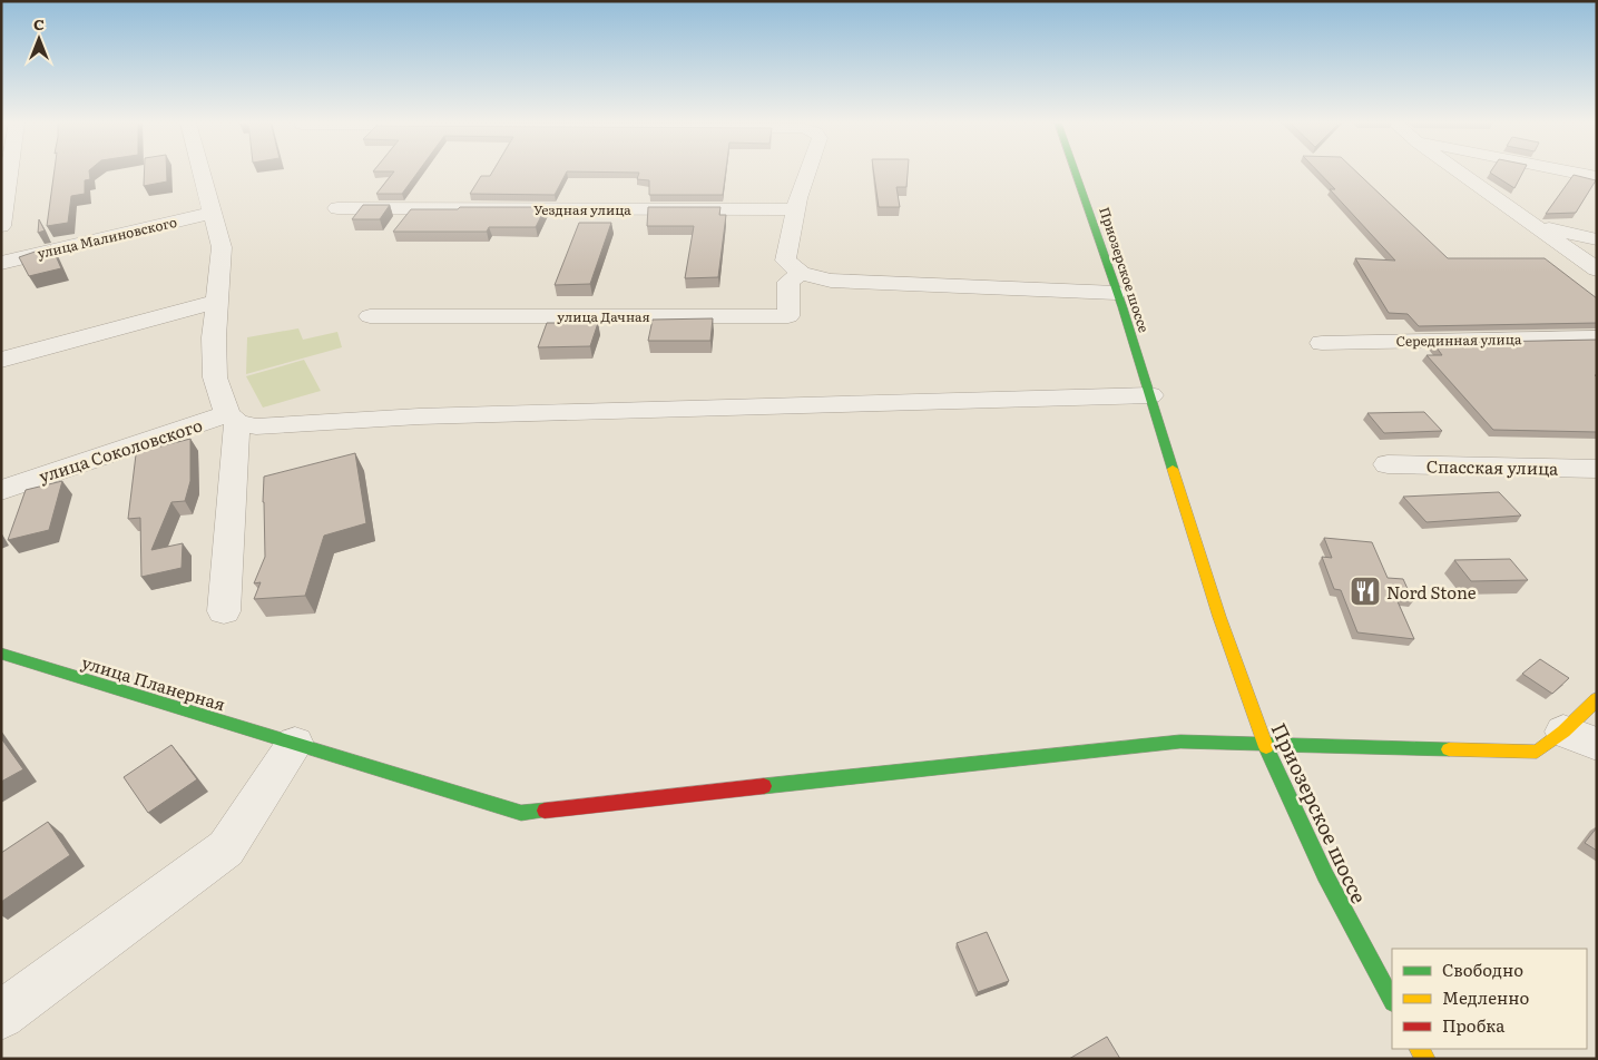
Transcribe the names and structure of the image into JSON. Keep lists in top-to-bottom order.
{
  "streets": {
    "main road": ["Приозерское шоссе", "улица Планерная"],
    "street": [
      "Уездная улица",
      "улица Малиновского",
      "улица Дачная",
      "Серединная улица",
      "улица Соколовского",
      "Спасская улица"
    ]
  },
  "crossings": [
    ["Приозерское шоссе", "улица Соколовского"],
    ["Приозерское шоссе", "улица Планерная"]
  ],
  "places": {
    "restaurant": ["Nord Stone"]
  },
  "legend": ["Свободно", "Медленно", "Пробка"],
  "north": "top"
}
